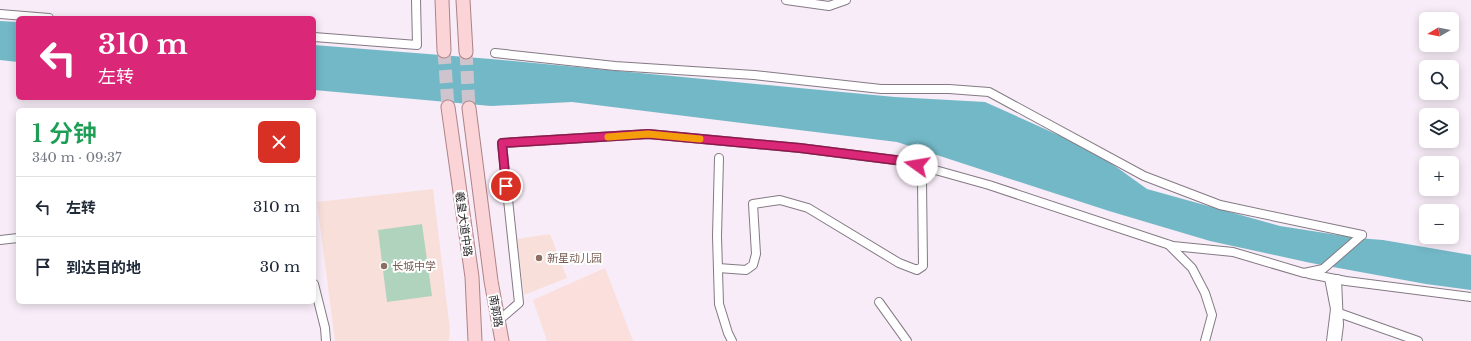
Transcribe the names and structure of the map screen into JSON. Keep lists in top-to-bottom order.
{
  "streets": {
    "main road": ["羲皇大道中路", "南郭路"]
  },
  "crossings": [
    ["羲皇大道中路", "南郭路"]
  ],
  "places": ["新星动儿园", "长城中学"],
  "north": "left",
  "page": {
    "map_buttons": ["+", "−"],
    "turn": ["310 m", "左转"],
    "heading": ["1 分钟", "340 m · 09:37"],
    "list": [
      {
        "name": "左转",
        "value": "310 m"
      },
      {
        "name": "到达目的地",
        "value": "30 m"
      }
    ]
  }
}
